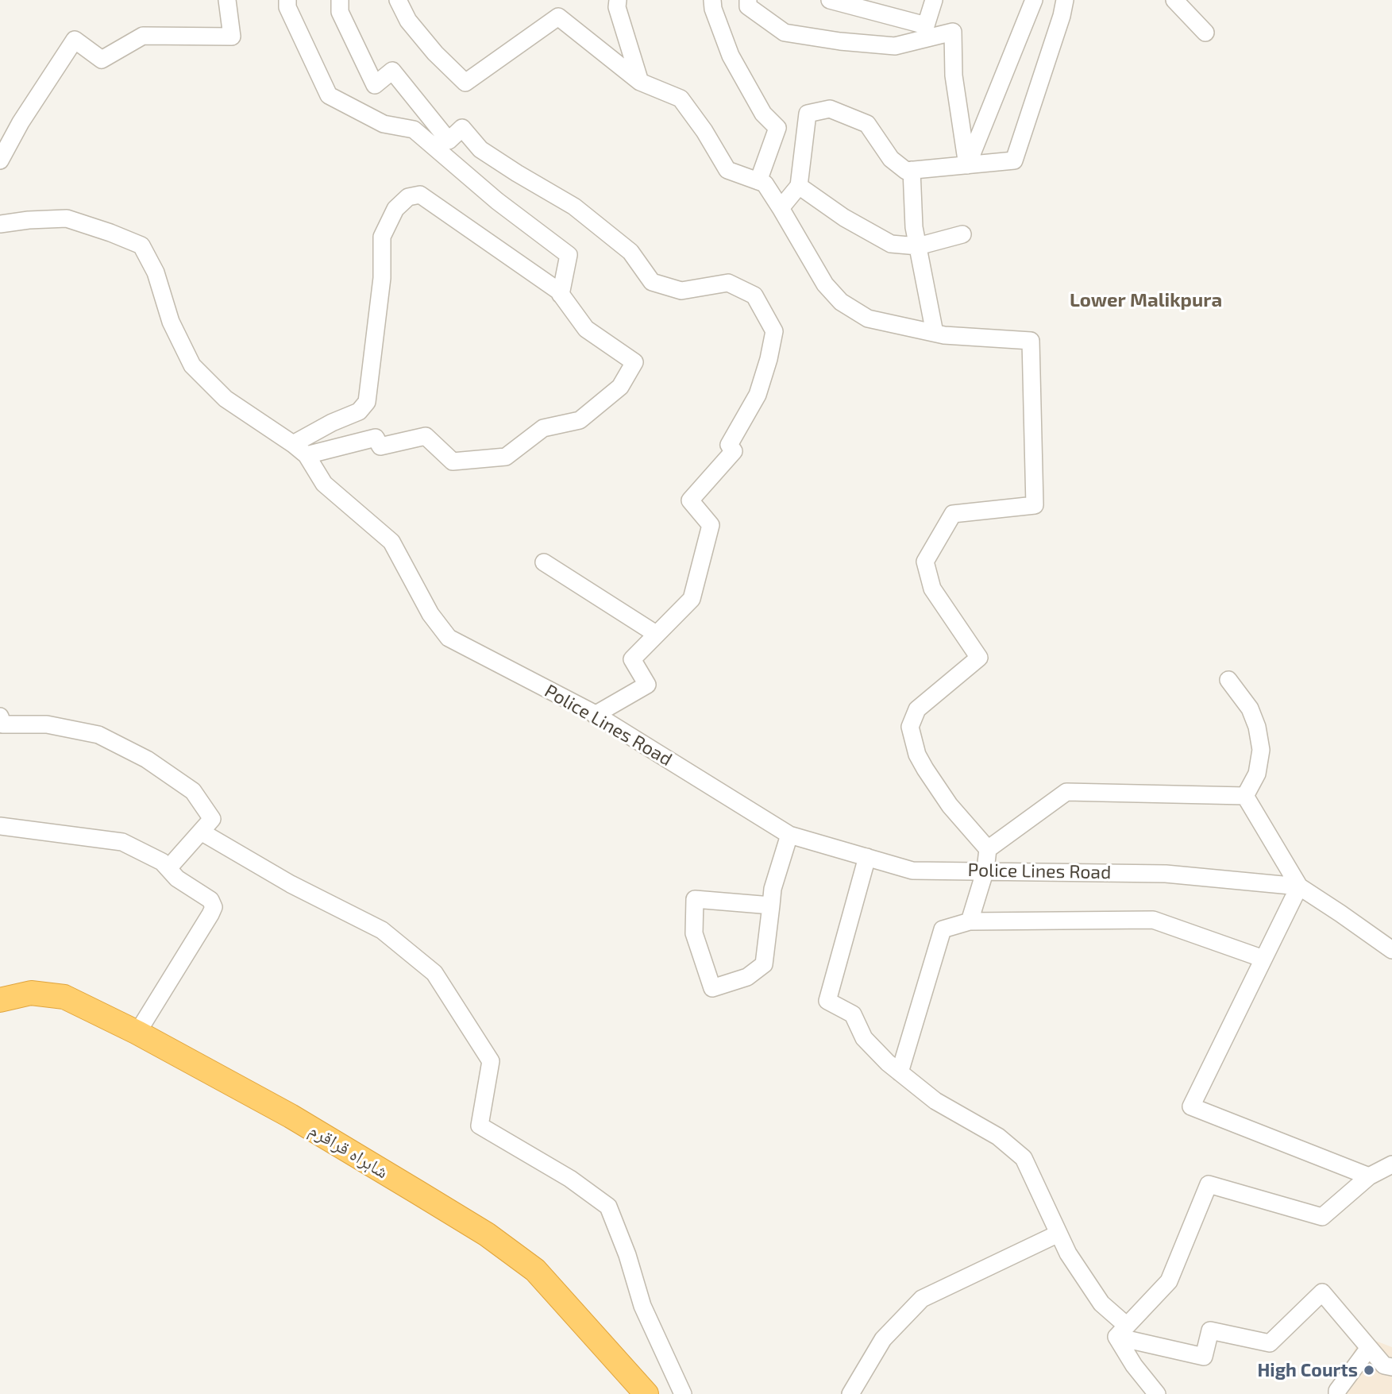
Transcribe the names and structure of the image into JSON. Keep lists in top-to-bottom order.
{
  "streets": {
    "highway": ["شاہراہ قراقرم"],
    "street": ["Police Lines Road"]
  },
  "districts": ["Lower Malikpura"],
  "places": ["High Courts"]
}
